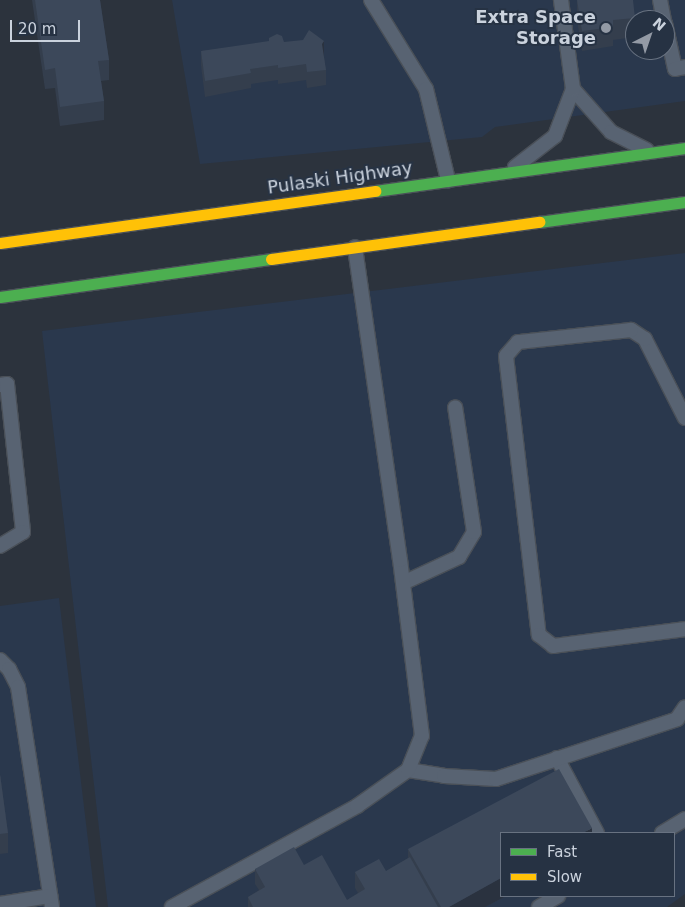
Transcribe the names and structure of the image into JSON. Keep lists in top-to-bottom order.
{
  "streets": {
    "highway": ["Pulaski Highway"]
  },
  "places": ["Extra Space Storage"],
  "legend": ["Fast", "Slow"],
  "scale_bar": "20 m",
  "north": "top right"
}
